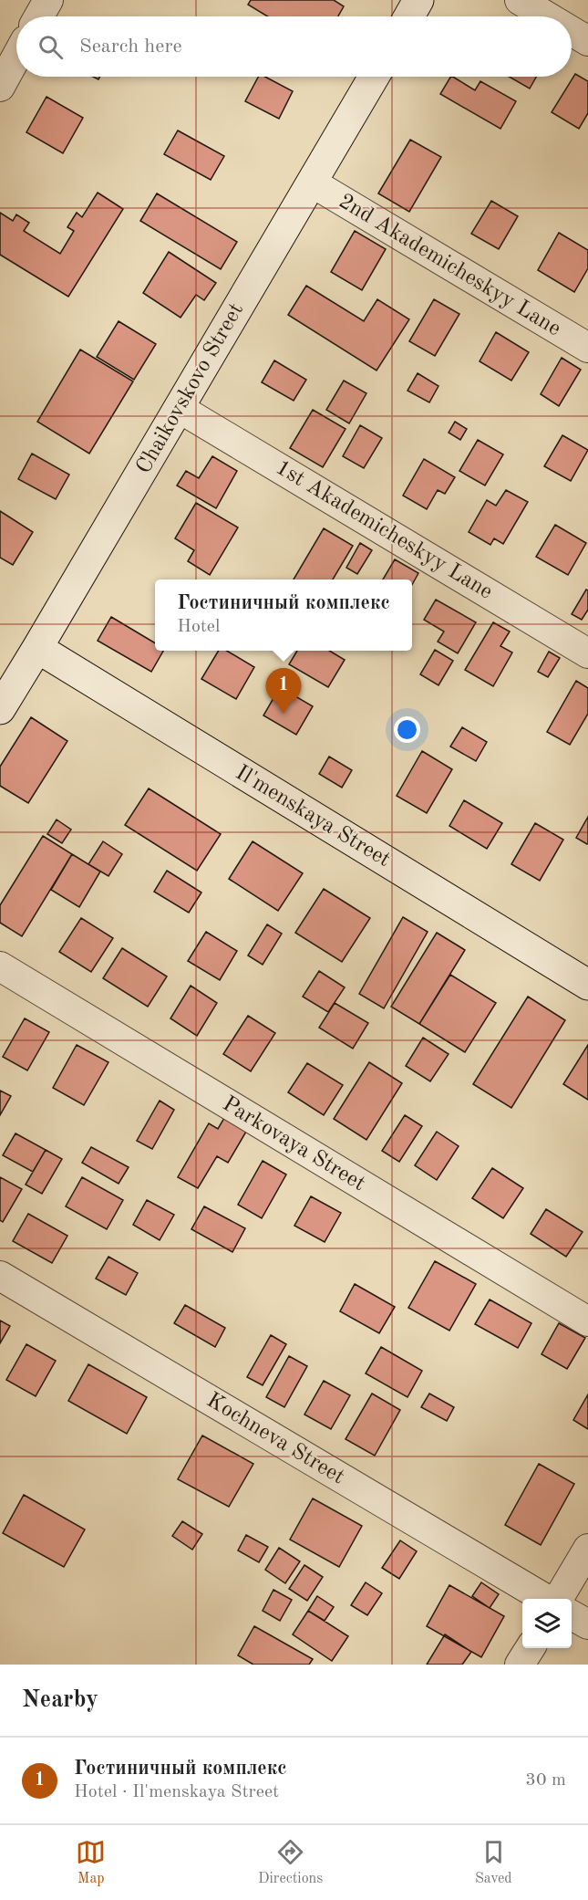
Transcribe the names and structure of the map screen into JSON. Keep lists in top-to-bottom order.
{
  "streets": {
    "main road": ["Chaikovskovo Street", "Il'menskaya Street"],
    "street": [
      "2nd Akademicheskyy Lane",
      "1st Akademicheskyy Lane",
      "Parkovaya Street",
      "Kochneva Street"
    ]
  },
  "crossings": [
    ["2nd Akademicheskyy Lane", "Chaikovskovo Street"],
    ["Chaikovskovo Street", "1st Akademicheskyy Lane"],
    ["Chaikovskovo Street", "Il'menskaya Street"]
  ],
  "page": {
    "search": "Search here",
    "popup": ["Гостиничный комплекс", "Hotel"],
    "pins": "1",
    "heading": "Nearby",
    "list": [
      {
        "mark": "1",
        "name": "Гостиничный комплекс",
        "note": "Hotel · Il'menskaya Street",
        "value": "30 m"
      }
    ],
    "nav": ["Map", "Directions", "Saved"]
  }
}
